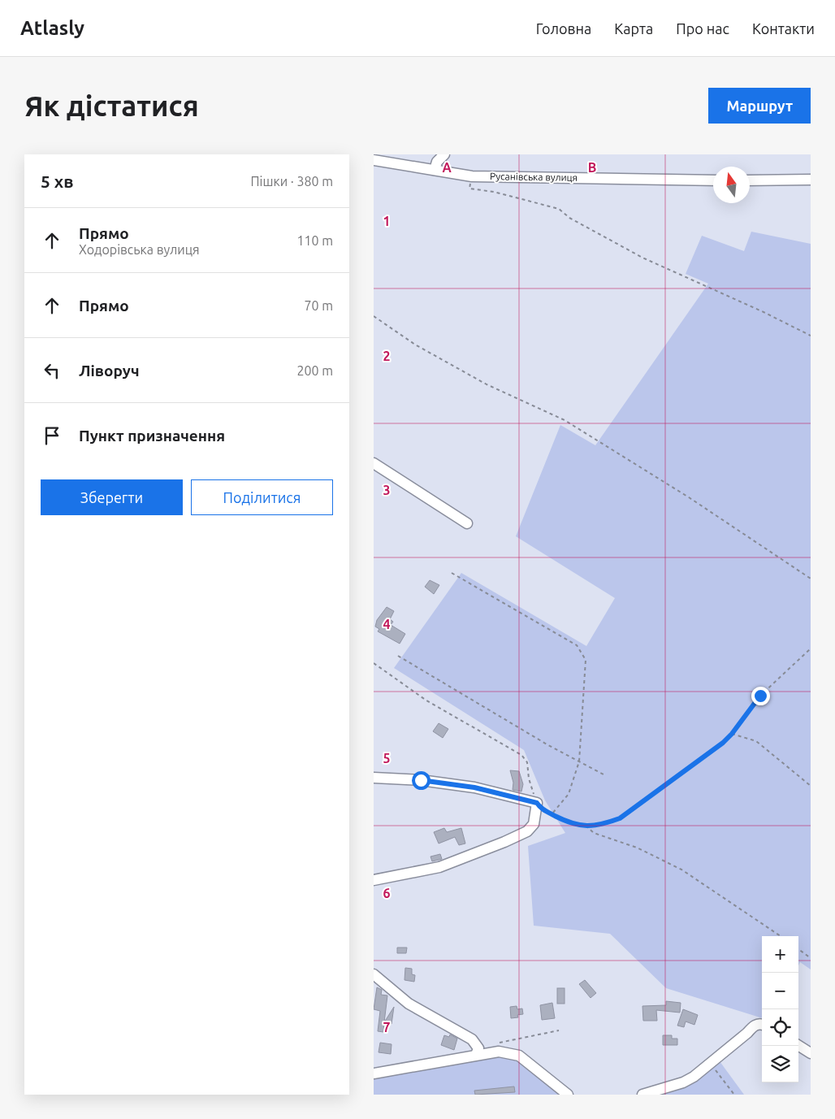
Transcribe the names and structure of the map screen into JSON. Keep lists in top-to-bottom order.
{
  "streets": {
    "street": ["Русанівська вулиця"]
  },
  "north": "top",
  "page": {
    "header": "Atlasly",
    "nav": [
      "Головна",
      "Карта",
      "Про нас",
      "Контакти"
    ],
    "buttons": [
      "Маршрут",
      ["Зберегти", "Поділитися"]
    ],
    "title": "Як дістатися",
    "heading": ["5 хв", "Пішки · 380 m"],
    "list": [
      ["Прямо", "Ходорівська вулиця", "110 m"],
      ["Прямо", "70 m"],
      ["Ліворуч", "200 m"],
      "Пункт призначення"
    ],
    "map_buttons": ["+", "−"]
  },
  "grid": {
    "columns": ["A", "B"],
    "rows": [
      "1",
      "2",
      "3",
      "4",
      "5",
      "6",
      "7"
    ]
  }
}
